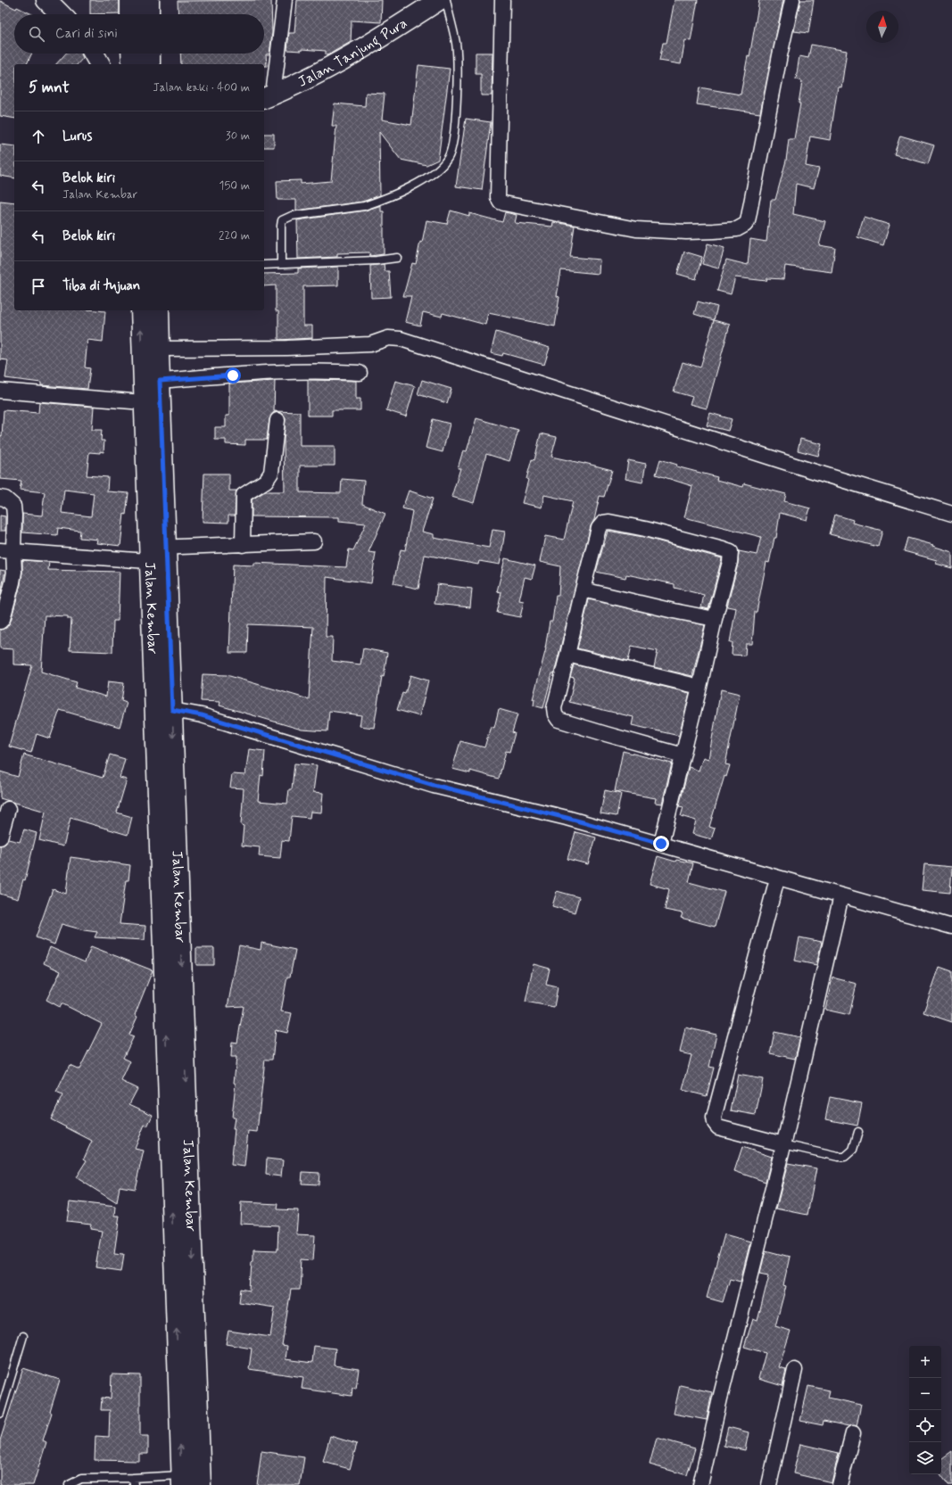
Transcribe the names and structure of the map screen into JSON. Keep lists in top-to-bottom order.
{
  "streets": {
    "main road": ["Jalan Tanjung Pura", "Jalan Kembar"]
  },
  "north": "top",
  "page": {
    "search": "Cari di sini",
    "heading": ["5 mnt", "Jalan kaki · 400 m"],
    "list": [
      ["Lurus", "30 m"],
      ["Belok kiri", "Jalan Kembar", "150 m"],
      ["Belok kiri", "220 m"],
      "Tiba di tujuan"
    ],
    "map_buttons": ["+", "−"]
  }
}
